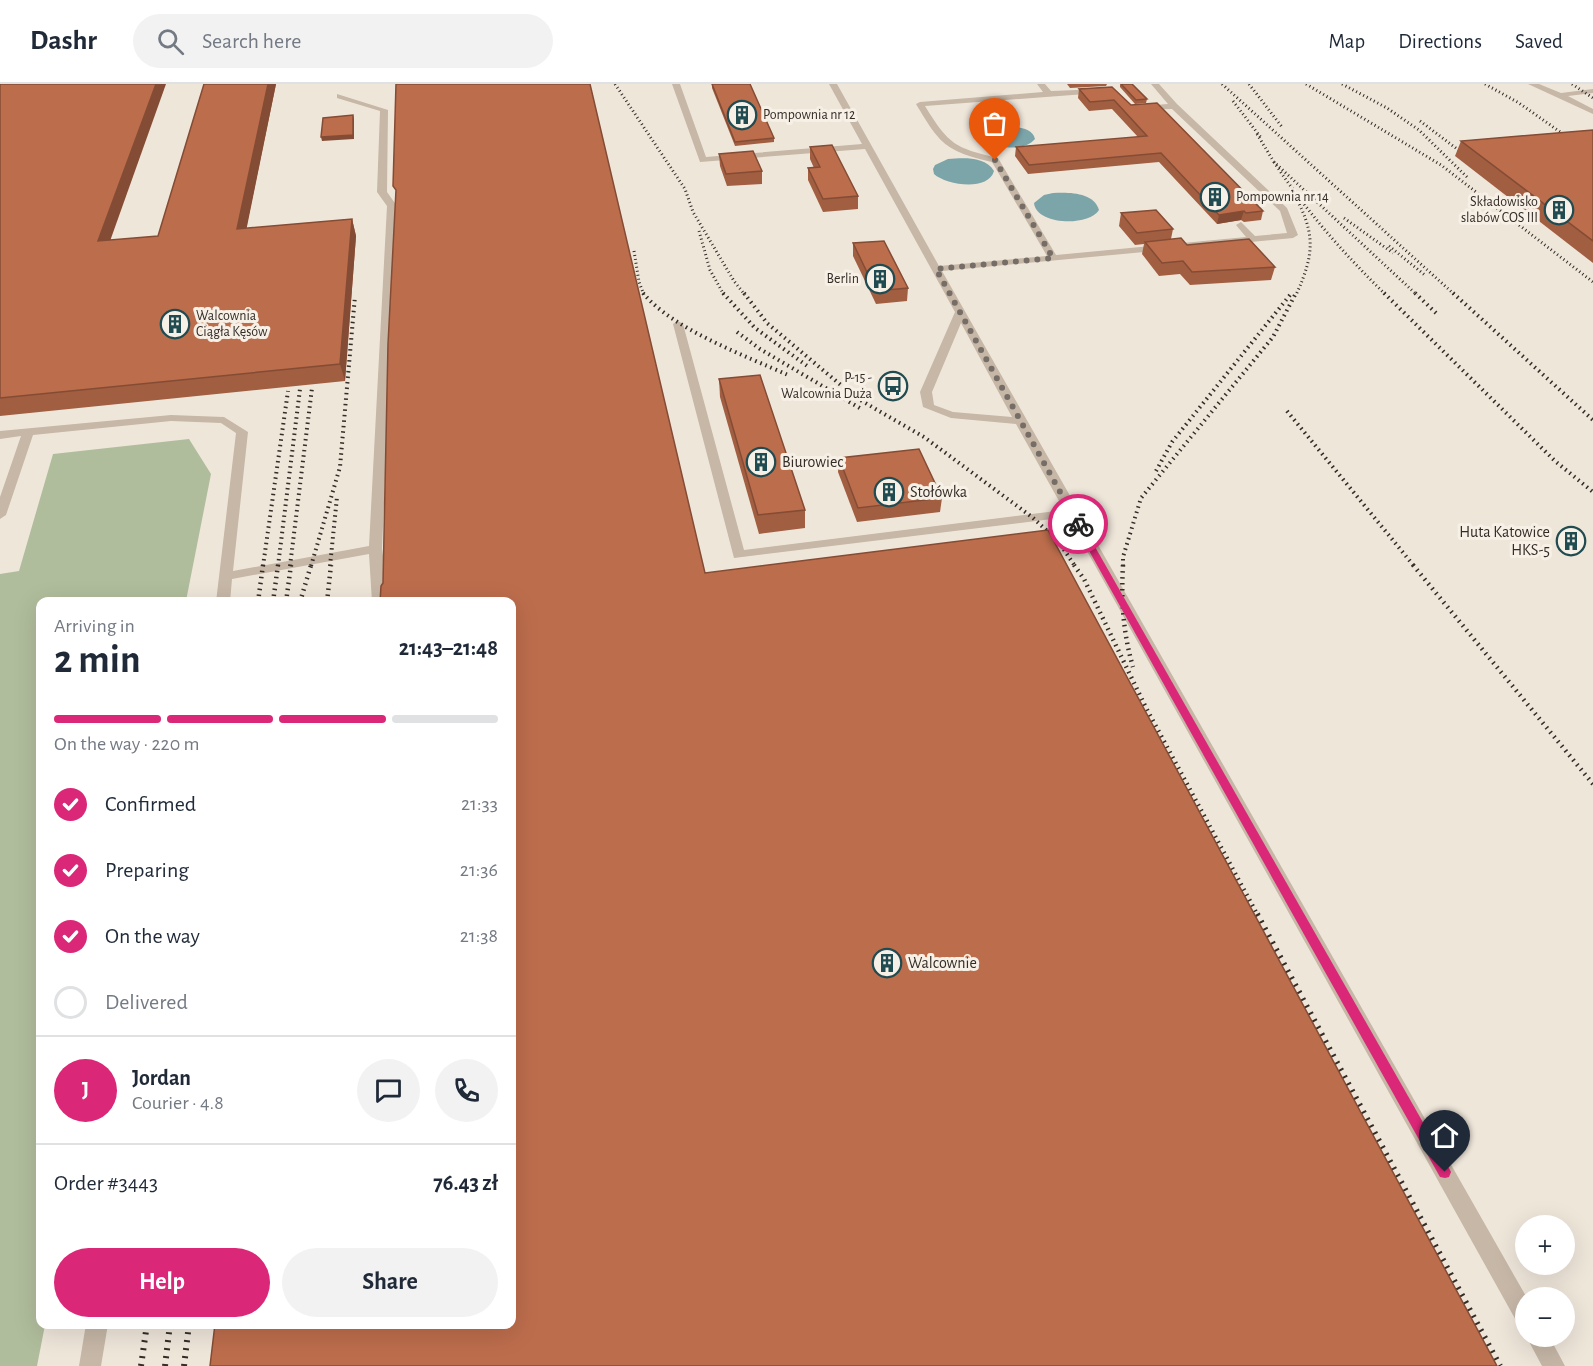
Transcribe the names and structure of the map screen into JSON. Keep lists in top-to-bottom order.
{
  "places": {
    "building": [
      "Pompownia nr 12",
      "Pompownia nr 14",
      "Składowisko slabów COS III",
      "Berlin",
      "Walcownia Ciągła Kęsów",
      "Biurowiec",
      "Stołówka",
      "Huta Katowice HKS-5",
      "Walcownie"
    ],
    "bus stop": ["P-15 - Walcownia Duża"]
  },
  "page": {
    "header": "Dashr",
    "search": "Search here",
    "nav": ["Map", "Directions", "Saved"],
    "heading": ["2 min", "Arriving in", "21:43–21:48"],
    "panel": [
      "Jordan",
      "Courier · 4.8",
      "Order #3443",
      "76.43 zł"
    ],
    "bar": "On the way · 220 m",
    "list": [
      ["Confirmed", "21:33"],
      ["Preparing", "21:36"],
      ["On the way", "21:38"],
      "Delivered"
    ],
    "round": "J",
    "map_buttons": ["+", "−"],
    "buttons": ["Help", "Share"]
  }
}
